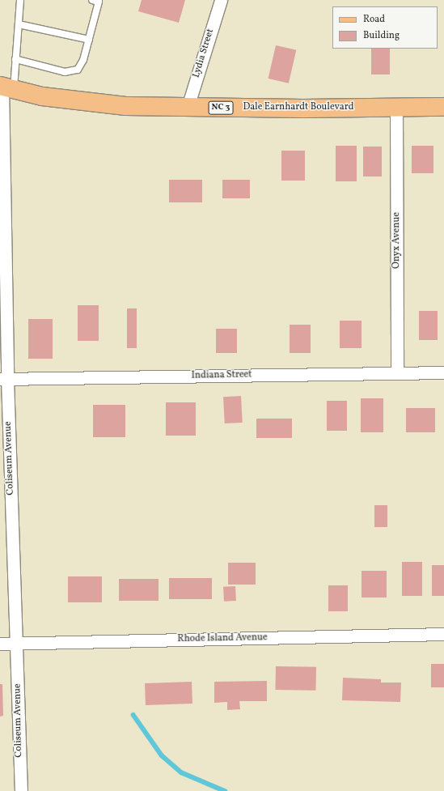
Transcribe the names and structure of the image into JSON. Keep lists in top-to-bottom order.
{
  "streets": {
    "main road": ["NC 3", "Dale Earnhardt Boulevard"],
    "street": [
      "Lydia Street",
      "Onyx Avenue",
      "Indiana Street",
      "Coliseum Avenue",
      "Rhode Island Avenue"
    ]
  },
  "crossings": [
    ["Lydia Street", "Dale Earnhardt Boulevard"],
    ["Dale Earnhardt Boulevard", "Onyx Avenue"],
    ["Dale Earnhardt Boulevard", "Coliseum Avenue"],
    ["Onyx Avenue", "Indiana Street"],
    ["Indiana Street", "Coliseum Avenue"],
    ["Coliseum Avenue", "Rhode Island Avenue"]
  ],
  "legend": ["Road", "Building"]
}
